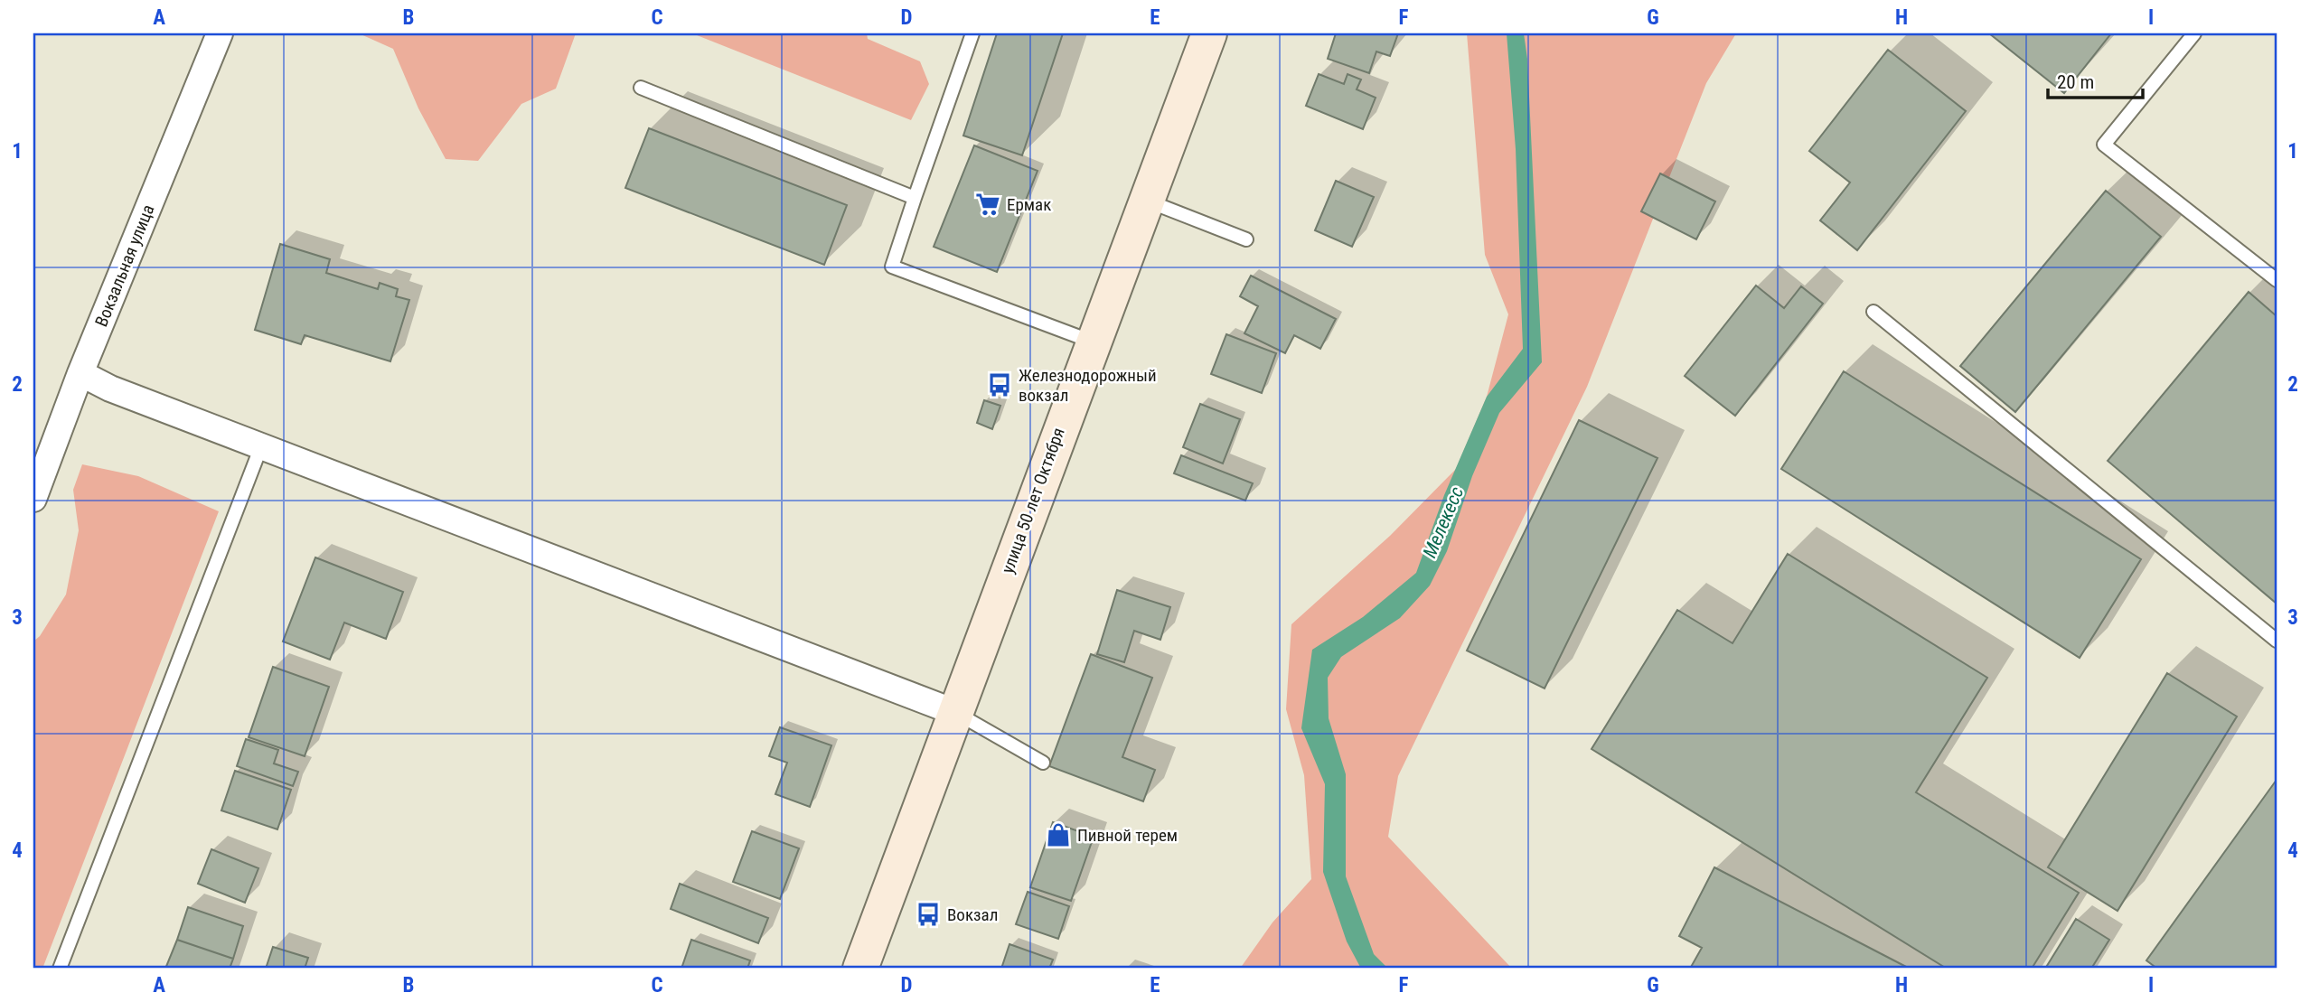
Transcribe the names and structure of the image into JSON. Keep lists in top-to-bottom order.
{
  "streets": {
    "main road": ["улица 50 лет Октября"],
    "street": ["Вокзальная улица"]
  },
  "water": ["Мелекесс"],
  "places": {
    "supermarket": ["Ермак"],
    "bus stop": ["Железнодорожный вокзал", "Вокзал"],
    "shop": ["Пивной терем"]
  },
  "scale_bar": "20 m",
  "grid": {
    "columns": [
      "A",
      "B",
      "C",
      "D",
      "E",
      "F",
      "G",
      "H",
      "I"
    ],
    "rows": [
      "1",
      "2",
      "3",
      "4"
    ]
  }
}
